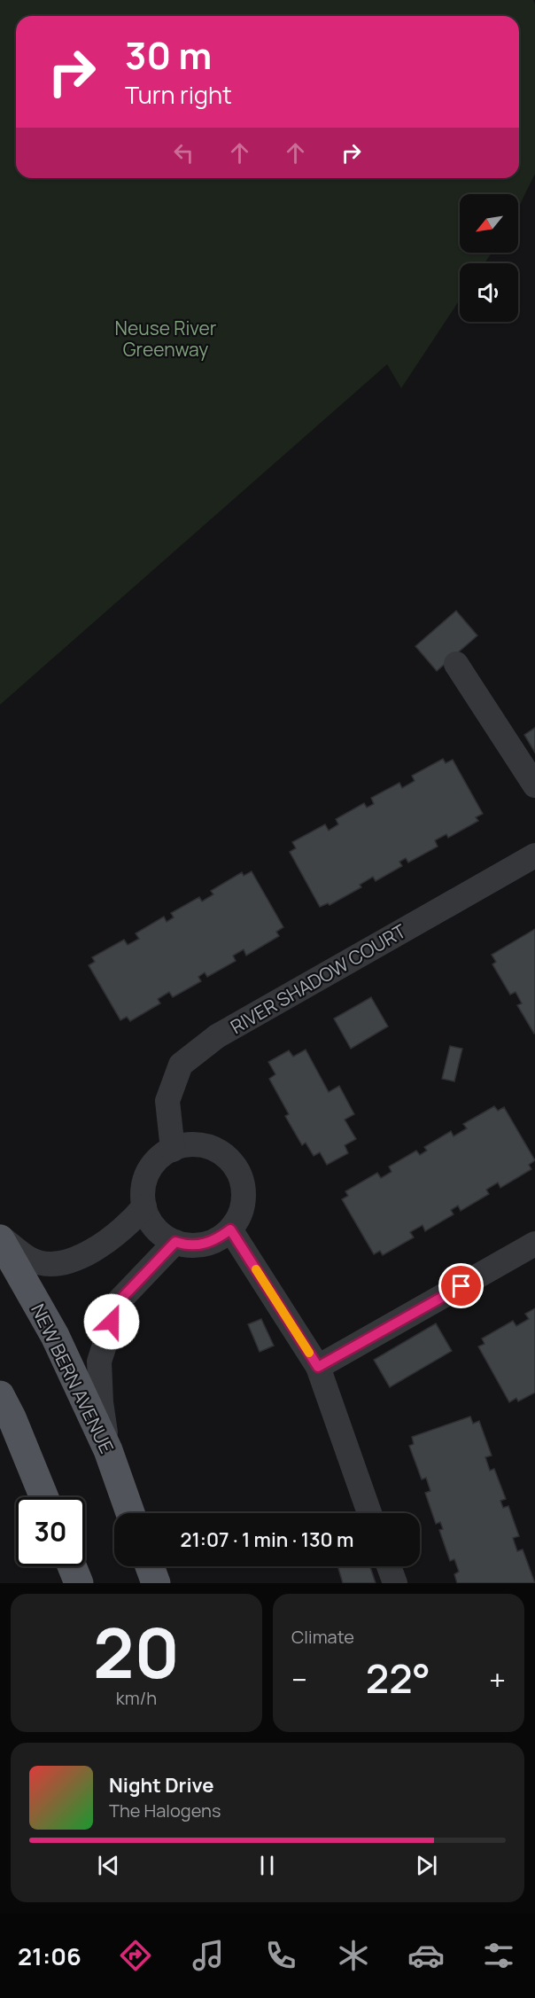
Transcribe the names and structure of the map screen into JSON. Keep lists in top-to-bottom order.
{
  "streets": {
    "main road": ["NEW BERN AVENUE"],
    "street": ["RIVER SHADOW COURT"]
  },
  "parks": ["Neuse River Greenway"],
  "north": "bottom left",
  "page": {
    "turn": ["30 m", "Turn right"],
    "limit": "30",
    "trip": "21:07 · 1 min · 130 m",
    "tile": [
      ["20", "km/h"],
      "Climate"
    ],
    "heat": ["−", "22°", "+"],
    "song": ["Night Drive", "The Halogens"],
    "tabs": "21:06"
  }
}
